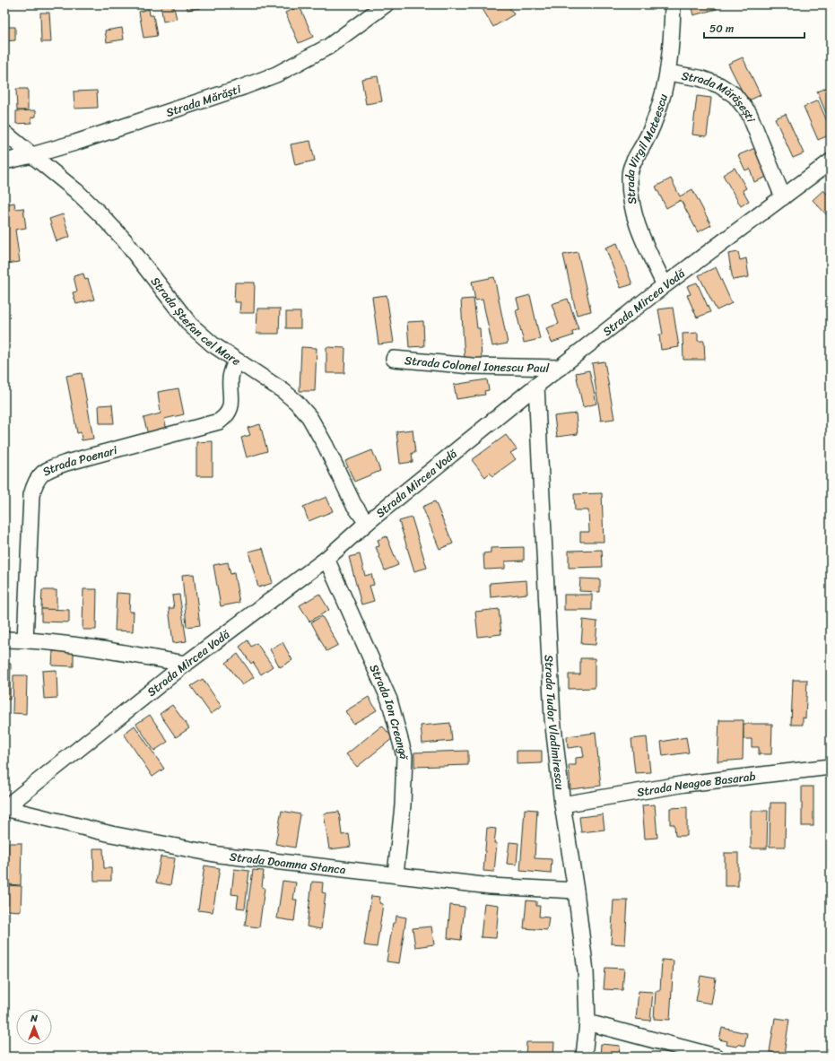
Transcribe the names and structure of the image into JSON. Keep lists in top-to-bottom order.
{
  "streets": {
    "street": [
      "Strada Mărăști",
      "Strada Mărășești",
      "Strada Virgil Mateescu",
      "Strada Mircea Vodă",
      "Strada Ștefan cel Mare",
      "Strada Colonel Ionescu Paul",
      "Strada Poenari",
      "Strada Ion Creangă",
      "Strada Tudor Vladimirescu",
      "Strada Neagoe Basarab",
      "Strada Doamna Stanca"
    ]
  },
  "crossings": [
    ["Strada Mărăști", "Strada Ștefan cel Mare"],
    ["Strada Mărășești", "Strada Virgil Mateescu"],
    ["Strada Mărășești", "Strada Mircea Vodă"],
    ["Strada Virgil Mateescu", "Strada Mircea Vodă"],
    ["Strada Mircea Vodă", "Strada Ștefan cel Mare"],
    ["Strada Mircea Vodă", "Strada Colonel Ionescu Paul"],
    ["Strada Mircea Vodă", "Strada Ion Creangă"],
    ["Strada Mircea Vodă", "Strada Tudor Vladimirescu"],
    ["Strada Mircea Vodă", "Strada Doamna Stanca"],
    ["Strada Ștefan cel Mare", "Strada Poenari"],
    ["Strada Ion Creangă", "Strada Doamna Stanca"],
    ["Strada Tudor Vladimirescu", "Strada Neagoe Basarab"],
    ["Strada Tudor Vladimirescu", "Strada Doamna Stanca"]
  ],
  "scale_bar": "50 m",
  "north": "top"
}
